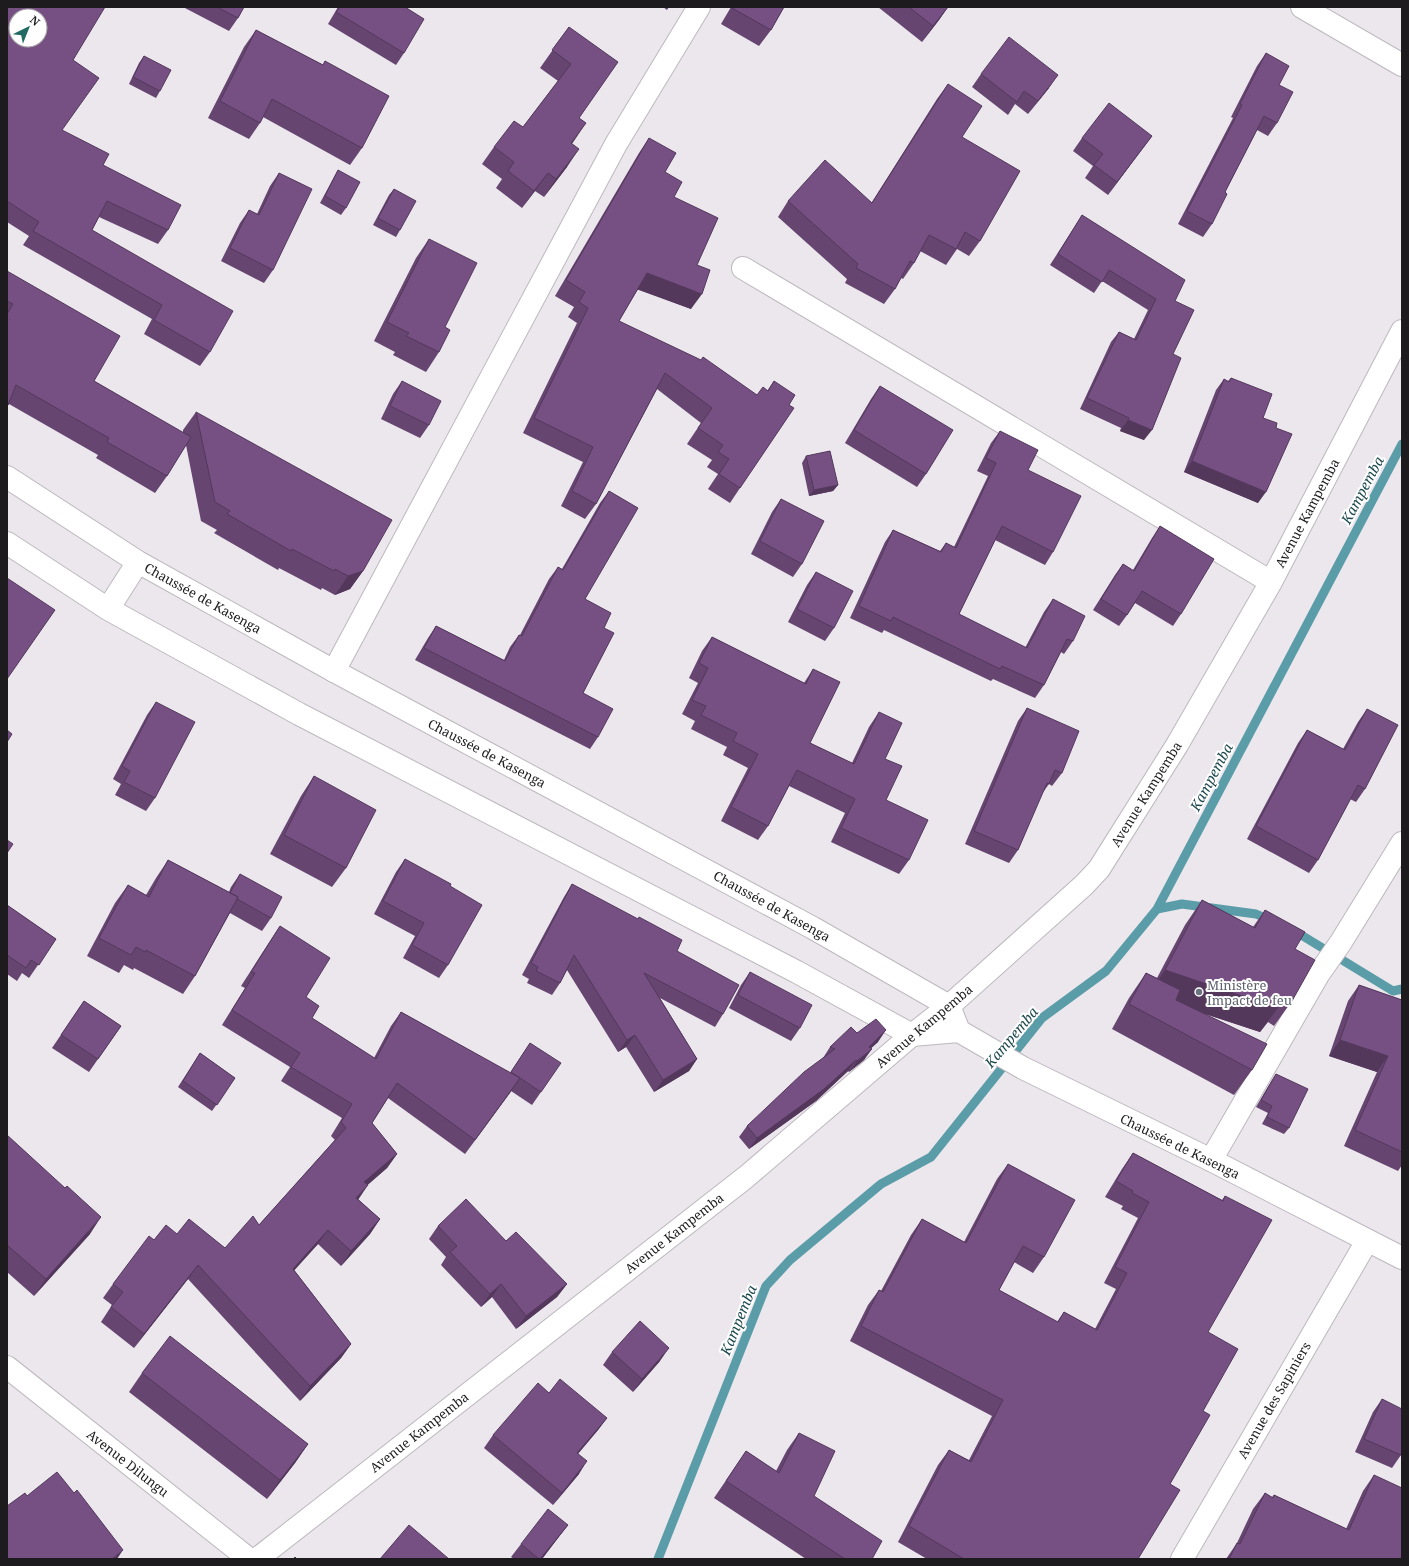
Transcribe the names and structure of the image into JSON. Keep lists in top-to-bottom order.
{
  "streets": {
    "street": [
      "Avenue Kampemba",
      "Chaussée de Kasenga",
      "Avenue des Sapiniers",
      "Avenue Dilungu"
    ]
  },
  "crossings": [
    ["Avenue Kampemba", "Chaussée de Kasenga"],
    ["Chaussée de Kasenga", "Avenue des Sapiniers"]
  ],
  "water": ["Kampemba"],
  "places": ["Ministère Impact de feu"],
  "north": "top right"
}
